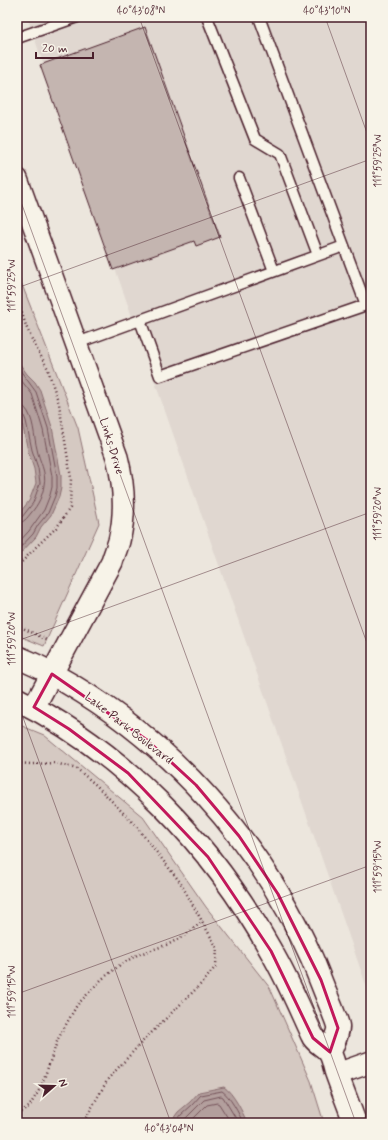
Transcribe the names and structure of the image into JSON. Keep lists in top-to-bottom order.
{
  "streets": {
    "street": ["Links Drive", "Lake Park Boulevard"]
  },
  "crossings": [
    ["Links Drive", "Lake Park Boulevard"]
  ],
  "scale_bar": "20 m",
  "north": "right",
  "coordinates": [
    "40°43'08\"N",
    "40°43'10\"N",
    "111°59'25\"W",
    "111°59'20\"W",
    "111°59'15\"W",
    "40°43'04\"N"
  ]
}
